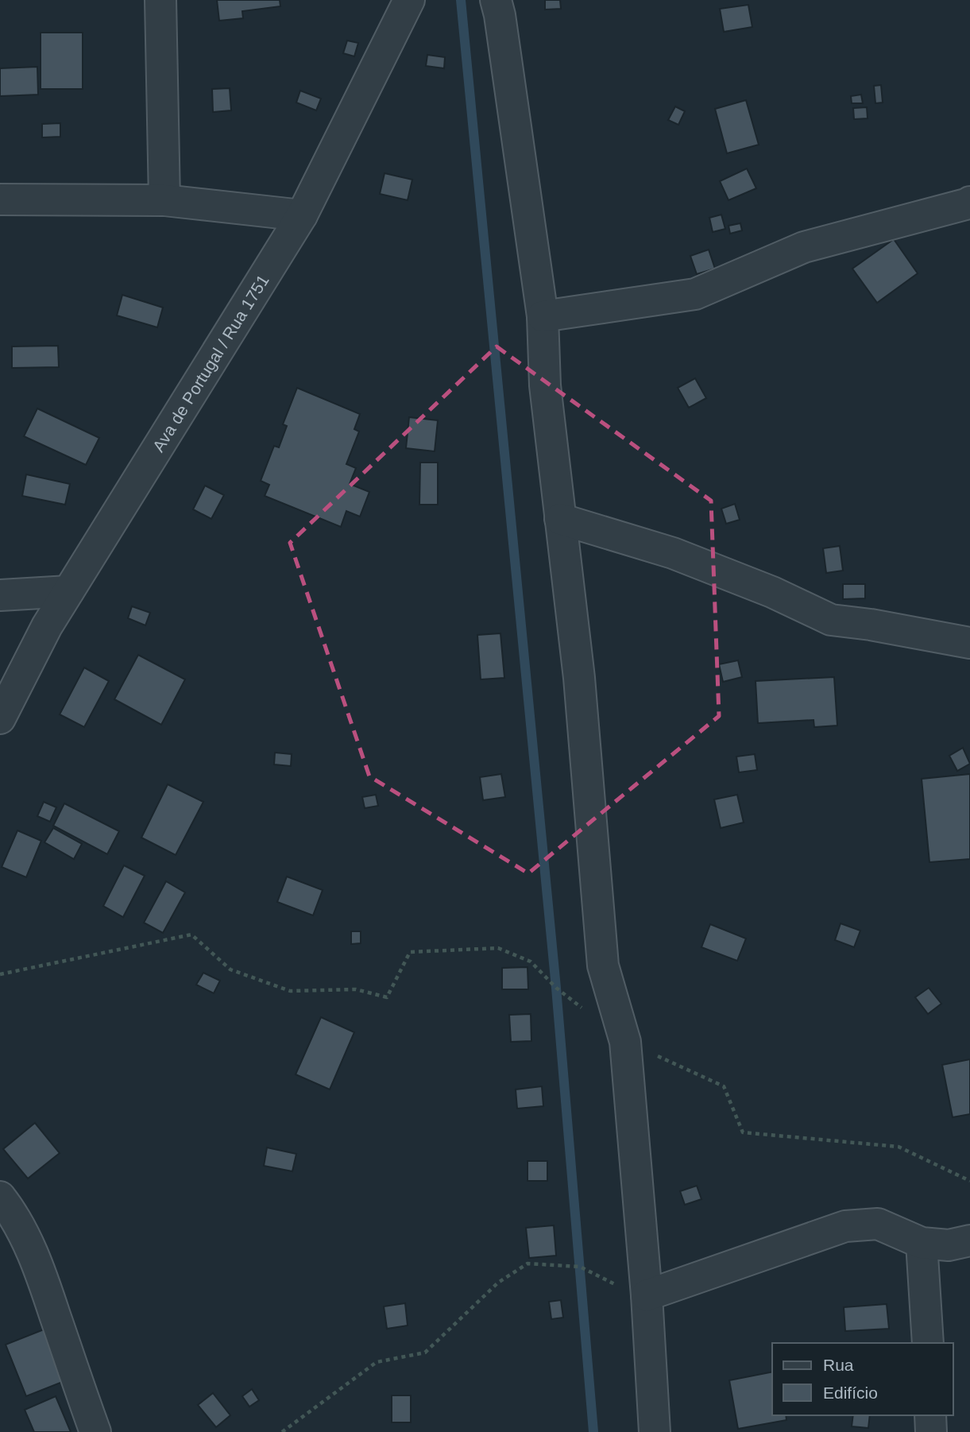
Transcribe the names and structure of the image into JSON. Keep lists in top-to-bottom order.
{
  "streets": {
    "street": ["Ava de Portugal / Rua 1751"]
  },
  "legend": ["Rua", "Edifício"]
}
